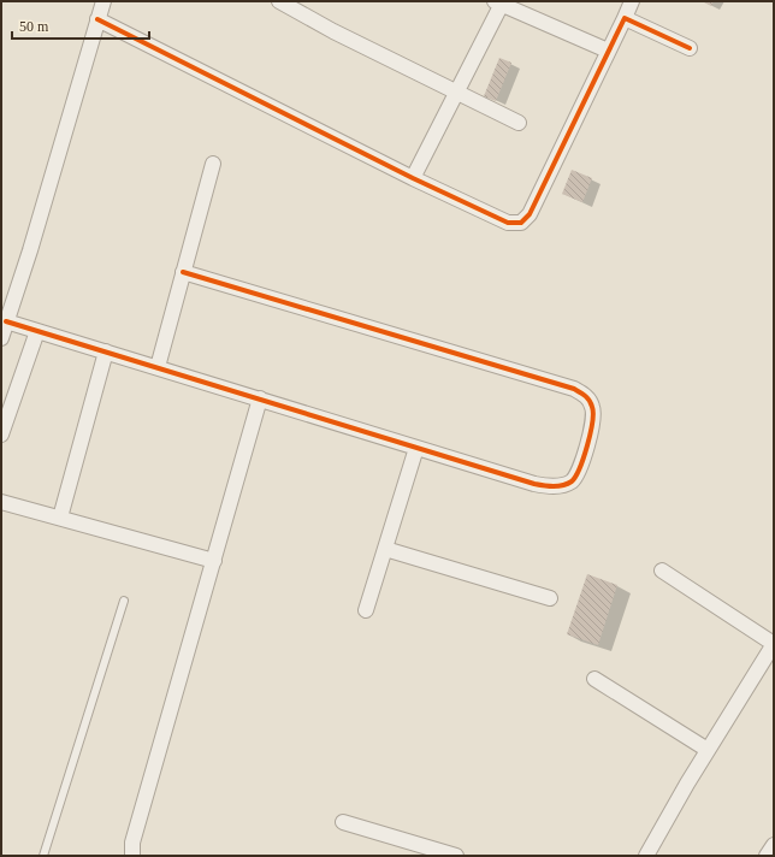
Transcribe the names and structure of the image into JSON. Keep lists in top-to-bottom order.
{
  "scale_bar": "50 m"
}
